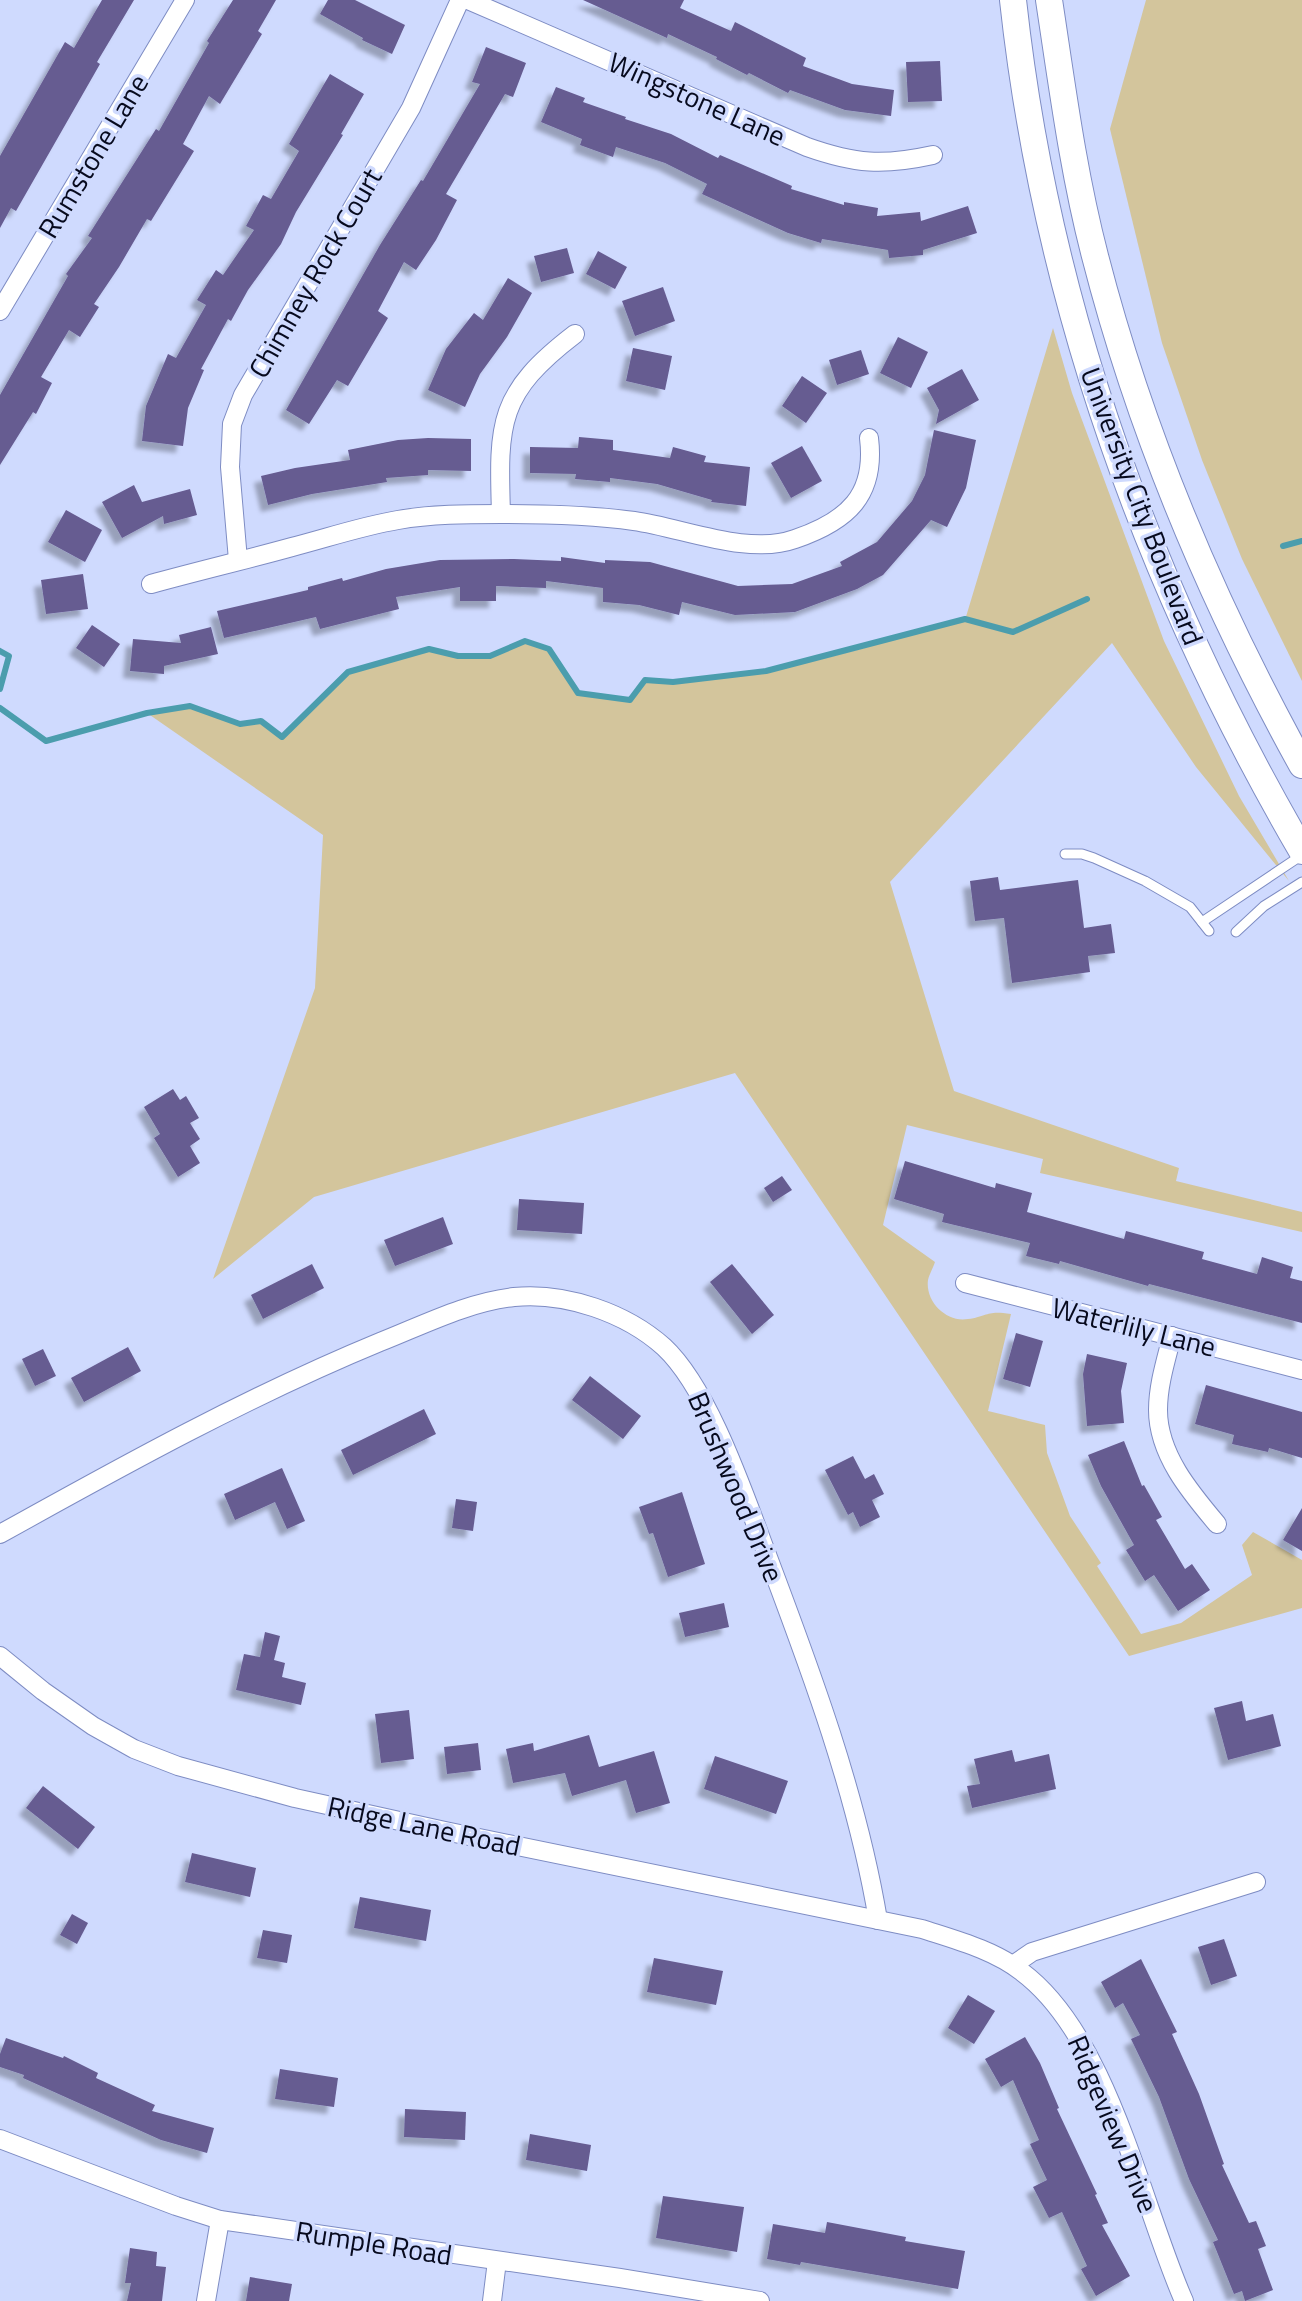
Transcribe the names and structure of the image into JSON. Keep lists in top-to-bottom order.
{
  "streets": {
    "main road": ["University City Boulevard"],
    "street": [
      "Wingstone Lane",
      "Rumstone Lane",
      "Chimney Rock Court",
      "Waterlily Lane",
      "Brushwood Drive",
      "Ridge Lane Road",
      "Ridgeview Drive",
      "Rumple Road"
    ]
  },
  "crossings": [
    ["Brushwood Drive", "Ridge Lane Road"],
    ["Brushwood Drive", "Ridgeview Drive"],
    ["Ridge Lane Road", "Ridgeview Drive"]
  ]
}
